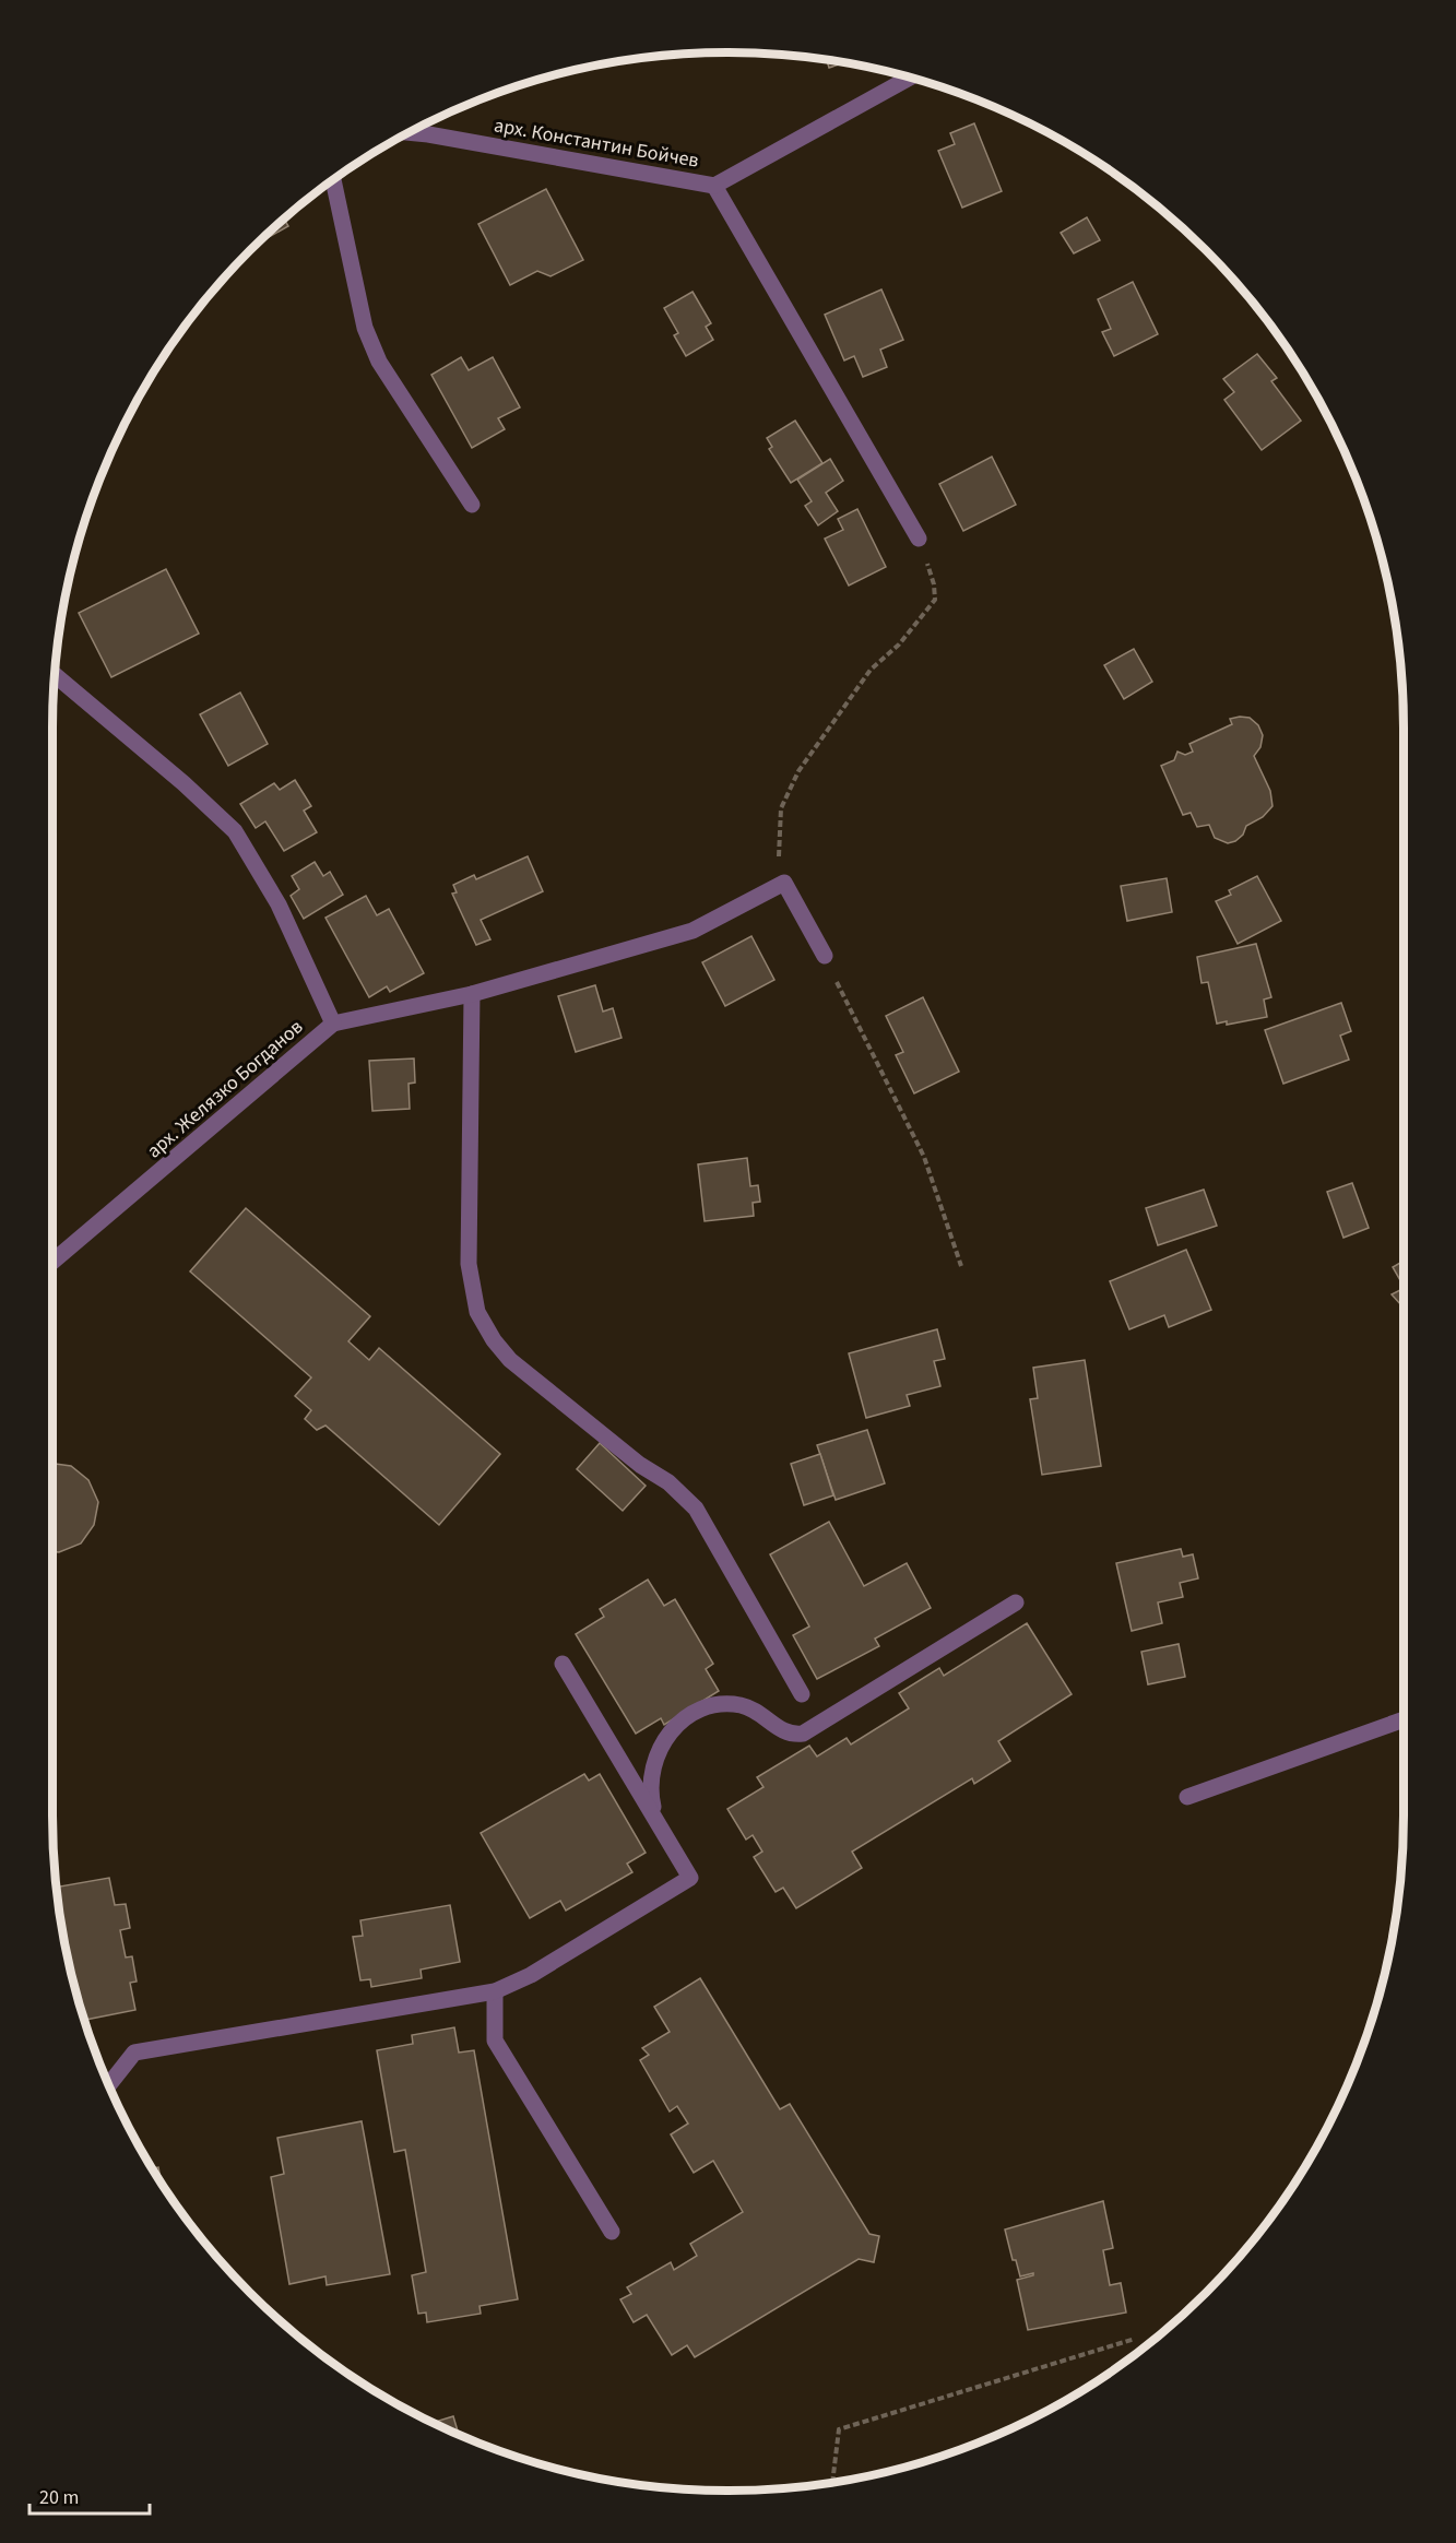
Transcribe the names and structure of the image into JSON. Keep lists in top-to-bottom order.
{
  "streets": {
    "street": ["арх. Константин Бойчев", "арх. Желязко Богданов"]
  },
  "scale_bar": "20 m"
}
